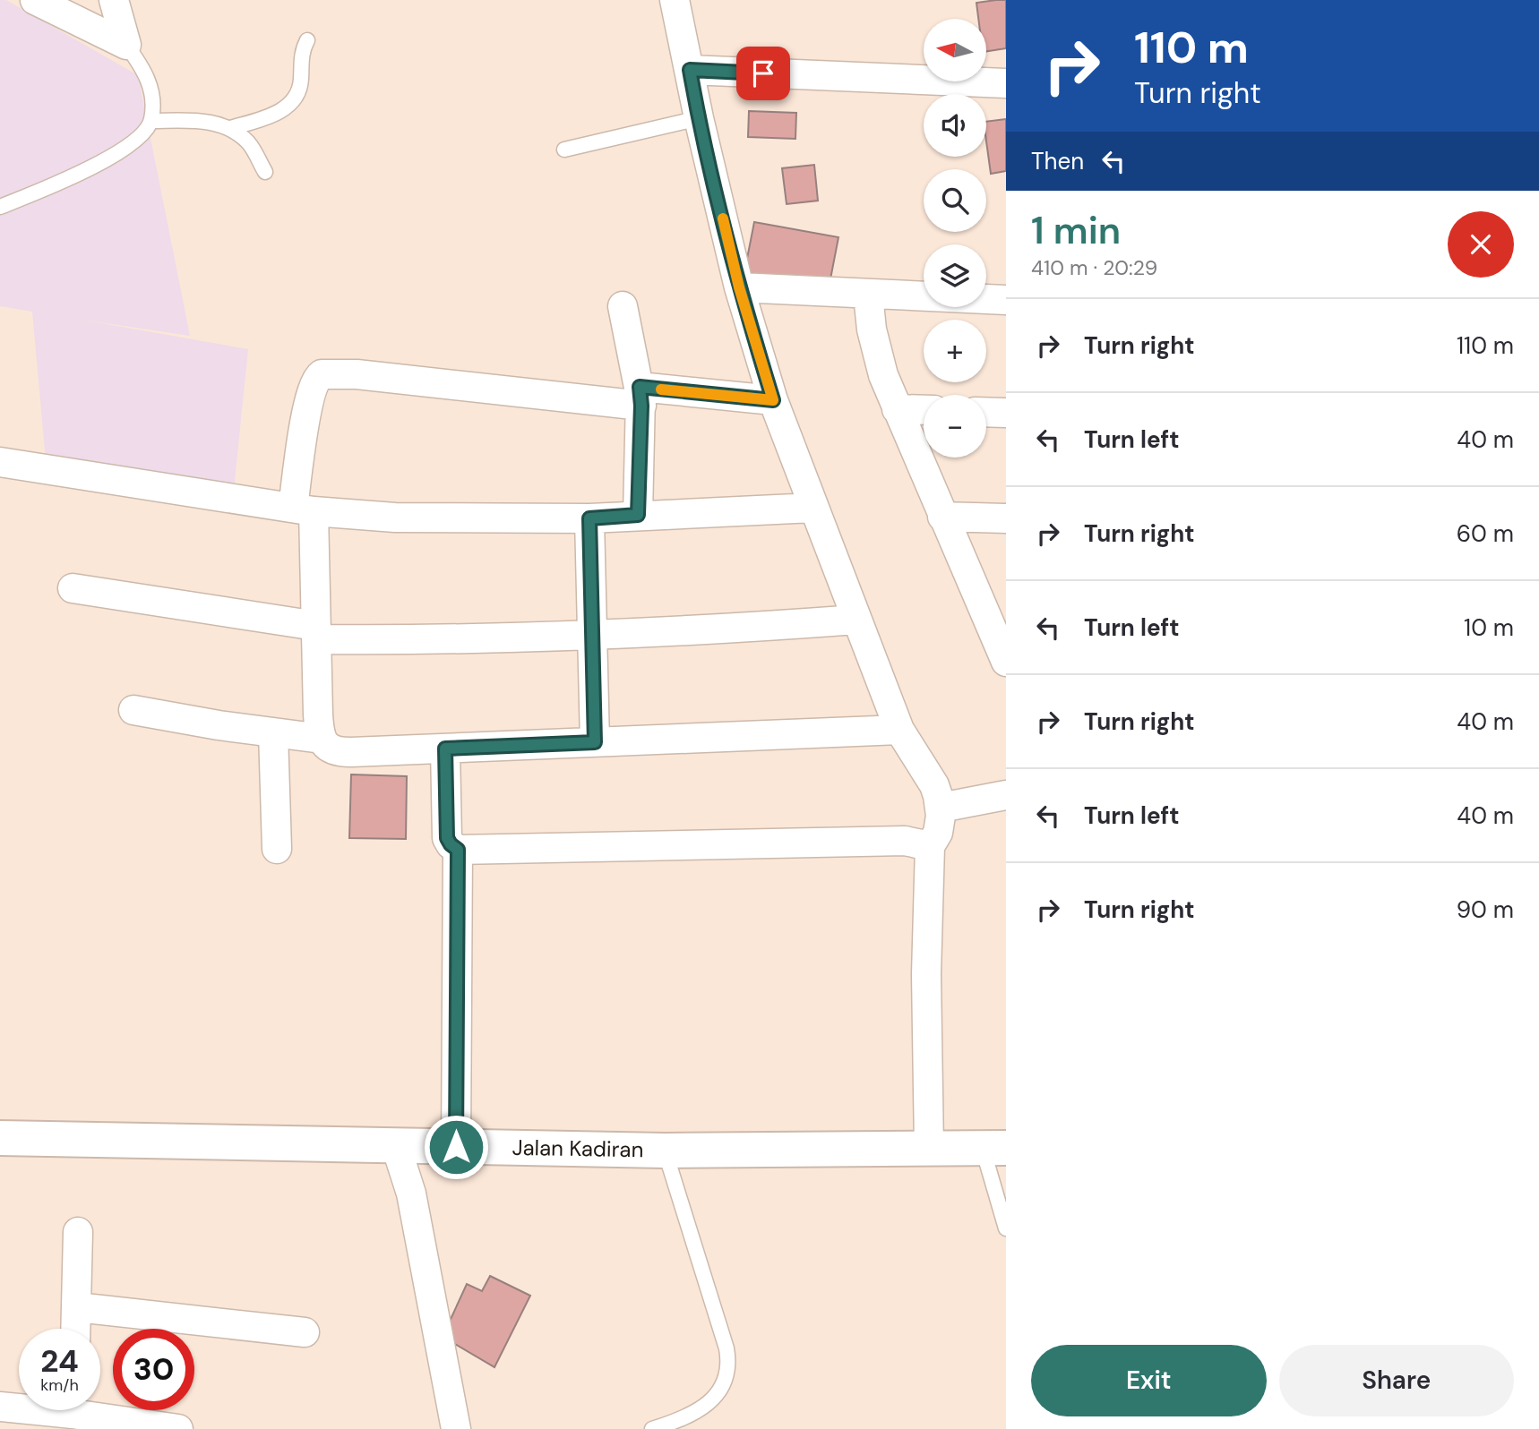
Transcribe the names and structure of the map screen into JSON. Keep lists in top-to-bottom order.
{
  "streets": {
    "street": ["Jalan Kadiran"]
  },
  "north": "left",
  "page": {
    "turn": ["110 m", "Turn right"],
    "map_buttons": ["+", "−"],
    "then": "Then",
    "heading": ["1 min", "410 m · 20:29"],
    "list": [
      {
        "name": "Turn right",
        "value": "110 m"
      },
      {
        "name": "Turn left",
        "value": "40 m"
      },
      {
        "name": "Turn right",
        "value": "60 m"
      },
      {
        "name": "Turn left",
        "value": "10 m"
      },
      {
        "name": "Turn right",
        "value": "40 m"
      },
      {
        "name": "Turn left",
        "value": "40 m"
      },
      {
        "name": "Turn right",
        "value": "90 m"
      }
    ],
    "speed": "24 km/h",
    "limit": "30",
    "buttons": ["Exit", "Share"]
  }
}
